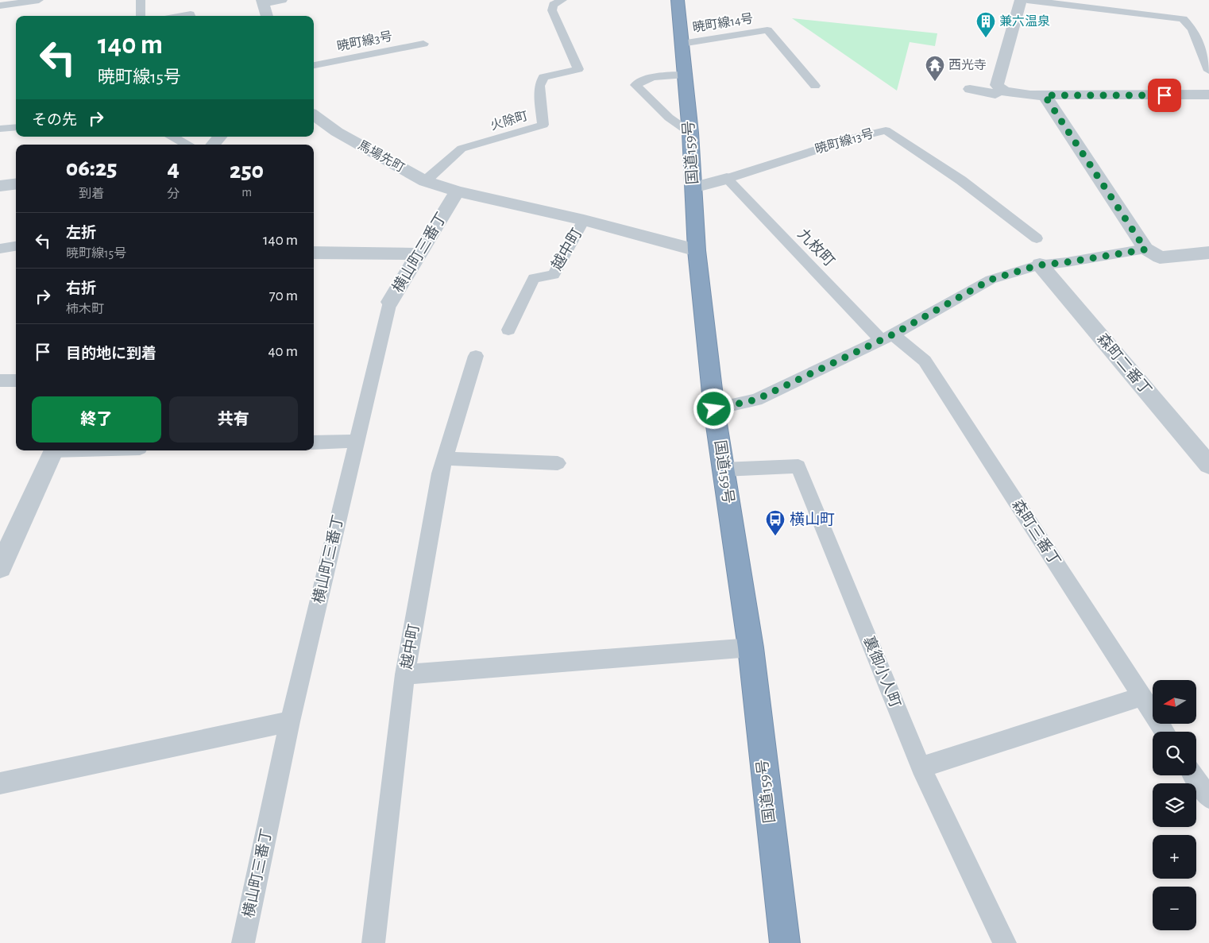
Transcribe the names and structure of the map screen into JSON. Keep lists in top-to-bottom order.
{
  "streets": {
    "highway": ["国道159号"],
    "street": [
      "暁町線13号",
      "馬場先町",
      "横山町三番丁",
      "森町二番丁"
    ],
    "lane": [
      "暁町線14号",
      "暁町線3号",
      "火除町",
      "九枚町",
      "越中町",
      "森町三番丁",
      "裏御小人町"
    ]
  },
  "crossings": [
    ["暁町線14号", "国道159号"],
    ["火除町", "馬場先町"],
    ["暁町線13号", "国道159号"],
    ["暁町線13号", "九枚町"],
    ["国道159号", "馬場先町"],
    ["国道159号", "裏御小人町"],
    ["馬場先町", "越中町"],
    ["馬場先町", "横山町三番丁"],
    ["九枚町", "森町三番丁"]
  ],
  "places": {
    "building": ["兼六温泉"],
    "temple": ["西光寺"],
    "bus stop": ["横山町"]
  },
  "north": "left",
  "page": {
    "turn": ["140 m", "暁町線15号"],
    "then": "その先",
    "eta": [
      "06:25",
      "到着",
      "4",
      "分",
      "250",
      "m"
    ],
    "list": [
      {
        "name": "左折",
        "note": "暁町線15号",
        "value": "140 m"
      },
      {
        "name": "右折",
        "note": "柿木町",
        "value": "70 m"
      },
      {
        "name": "目的地に到着",
        "value": "40 m"
      }
    ],
    "buttons": ["終了", "共有"],
    "map_buttons": ["+", "−"]
  }
}
